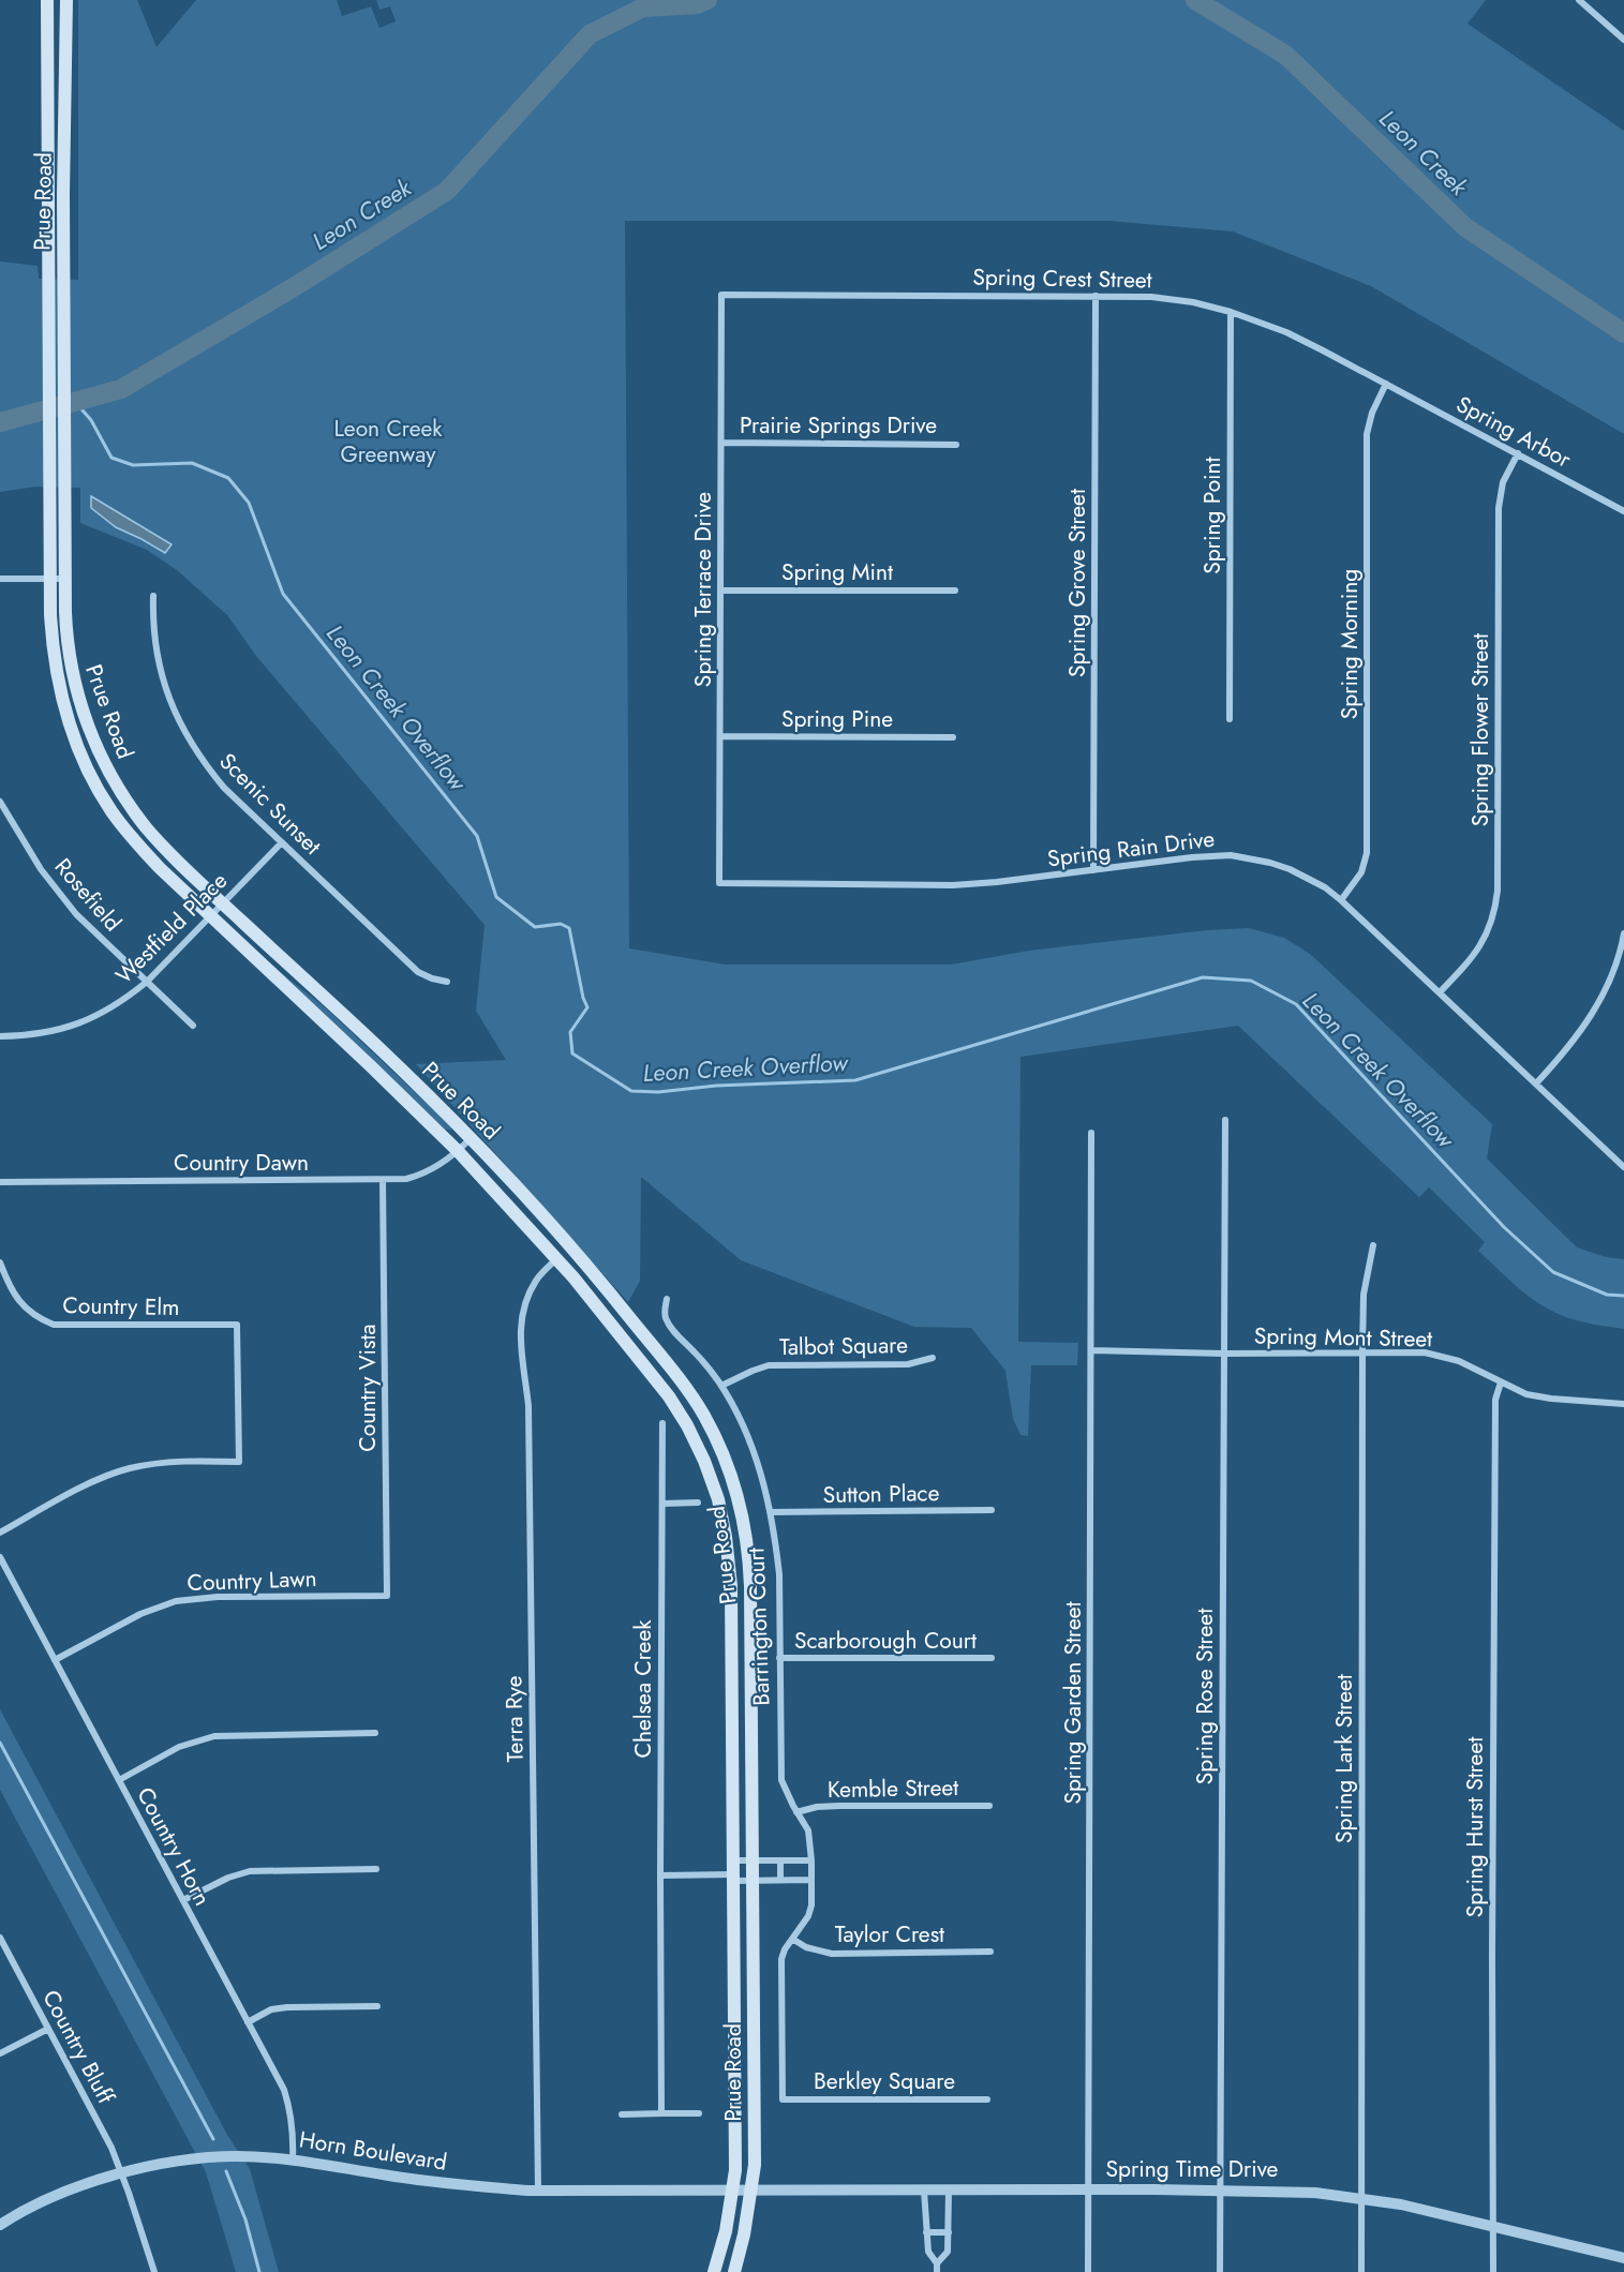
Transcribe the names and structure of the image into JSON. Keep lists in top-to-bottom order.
{
  "streets": {
    "main road": ["Prue Road"],
    "street": [
      "Spring Crest Street",
      "Prairie Springs Drive",
      "Spring Arbor",
      "Spring Point",
      "Spring Mint",
      "Spring Grove Street",
      "Spring Terrace Drive",
      "Spring Morning",
      "Spring Pine",
      "Spring Flower Street",
      "Scenic Sunset",
      "Spring Rain Drive",
      "Rosefield",
      "Westfield Place",
      "Country Dawn",
      "Country Elm",
      "Spring Mont Street",
      "Talbot Square",
      "Country Vista",
      "Sutton Place",
      "Country Lawn",
      "Barrington Court",
      "Scarborough Court",
      "Chelsea Creek",
      "Spring Rose Street",
      "Spring Garden Street",
      "Terra Rye",
      "Spring Lark Street",
      "Kemble Street",
      "Spring Hurst Street",
      "Country Horn",
      "Taylor Crest",
      "Country Bluff",
      "Berkley Square",
      "Horn Boulevard",
      "Spring Time Drive"
    ]
  },
  "crossings": [
    ["Prue Road", "Westfield Place"],
    ["Prue Road", "Country Dawn"],
    ["Prue Road", "Terra Rye"],
    ["Prue Road", "Horn Boulevard"],
    ["Prue Road", "Spring Time Drive"],
    ["Spring Crest Street", "Spring Arbor"],
    ["Spring Crest Street", "Spring Point"],
    ["Spring Crest Street", "Spring Grove Street"],
    ["Spring Crest Street", "Spring Terrace Drive"],
    ["Spring Crest Street", "Spring Morning"],
    ["Prairie Springs Drive", "Spring Terrace Drive"],
    ["Spring Arbor", "Spring Morning"],
    ["Spring Arbor", "Spring Flower Street"],
    ["Spring Mint", "Spring Terrace Drive"],
    ["Spring Grove Street", "Spring Rain Drive"],
    ["Spring Terrace Drive", "Spring Pine"],
    ["Spring Terrace Drive", "Spring Rain Drive"],
    ["Spring Morning", "Spring Rain Drive"],
    ["Spring Flower Street", "Spring Rain Drive"],
    ["Scenic Sunset", "Westfield Place"],
    ["Rosefield", "Westfield Place"],
    ["Country Dawn", "Country Vista"],
    ["Spring Mont Street", "Spring Rose Street"],
    ["Spring Mont Street", "Spring Garden Street"],
    ["Spring Mont Street", "Spring Lark Street"],
    ["Spring Mont Street", "Spring Hurst Street"],
    ["Talbot Square", "Barrington Court"],
    ["Country Vista", "Country Lawn"],
    ["Sutton Place", "Barrington Court"],
    ["Country Lawn", "Country Horn"],
    ["Barrington Court", "Scarborough Court"],
    ["Barrington Court", "Kemble Street"],
    ["Barrington Court", "Taylor Crest"],
    ["Barrington Court", "Berkley Square"],
    ["Spring Rose Street", "Spring Time Drive"],
    ["Spring Garden Street", "Spring Time Drive"],
    ["Terra Rye", "Horn Boulevard"],
    ["Spring Lark Street", "Spring Time Drive"],
    ["Spring Hurst Street", "Spring Time Drive"],
    ["Country Horn", "Horn Boulevard"],
    ["Country Bluff", "Horn Boulevard"],
    ["Horn Boulevard", "Spring Time Drive"]
  ],
  "water": ["Leon Creek", "Leon Creek Overflow"],
  "parks": ["Leon Creek Greenway"]
}
